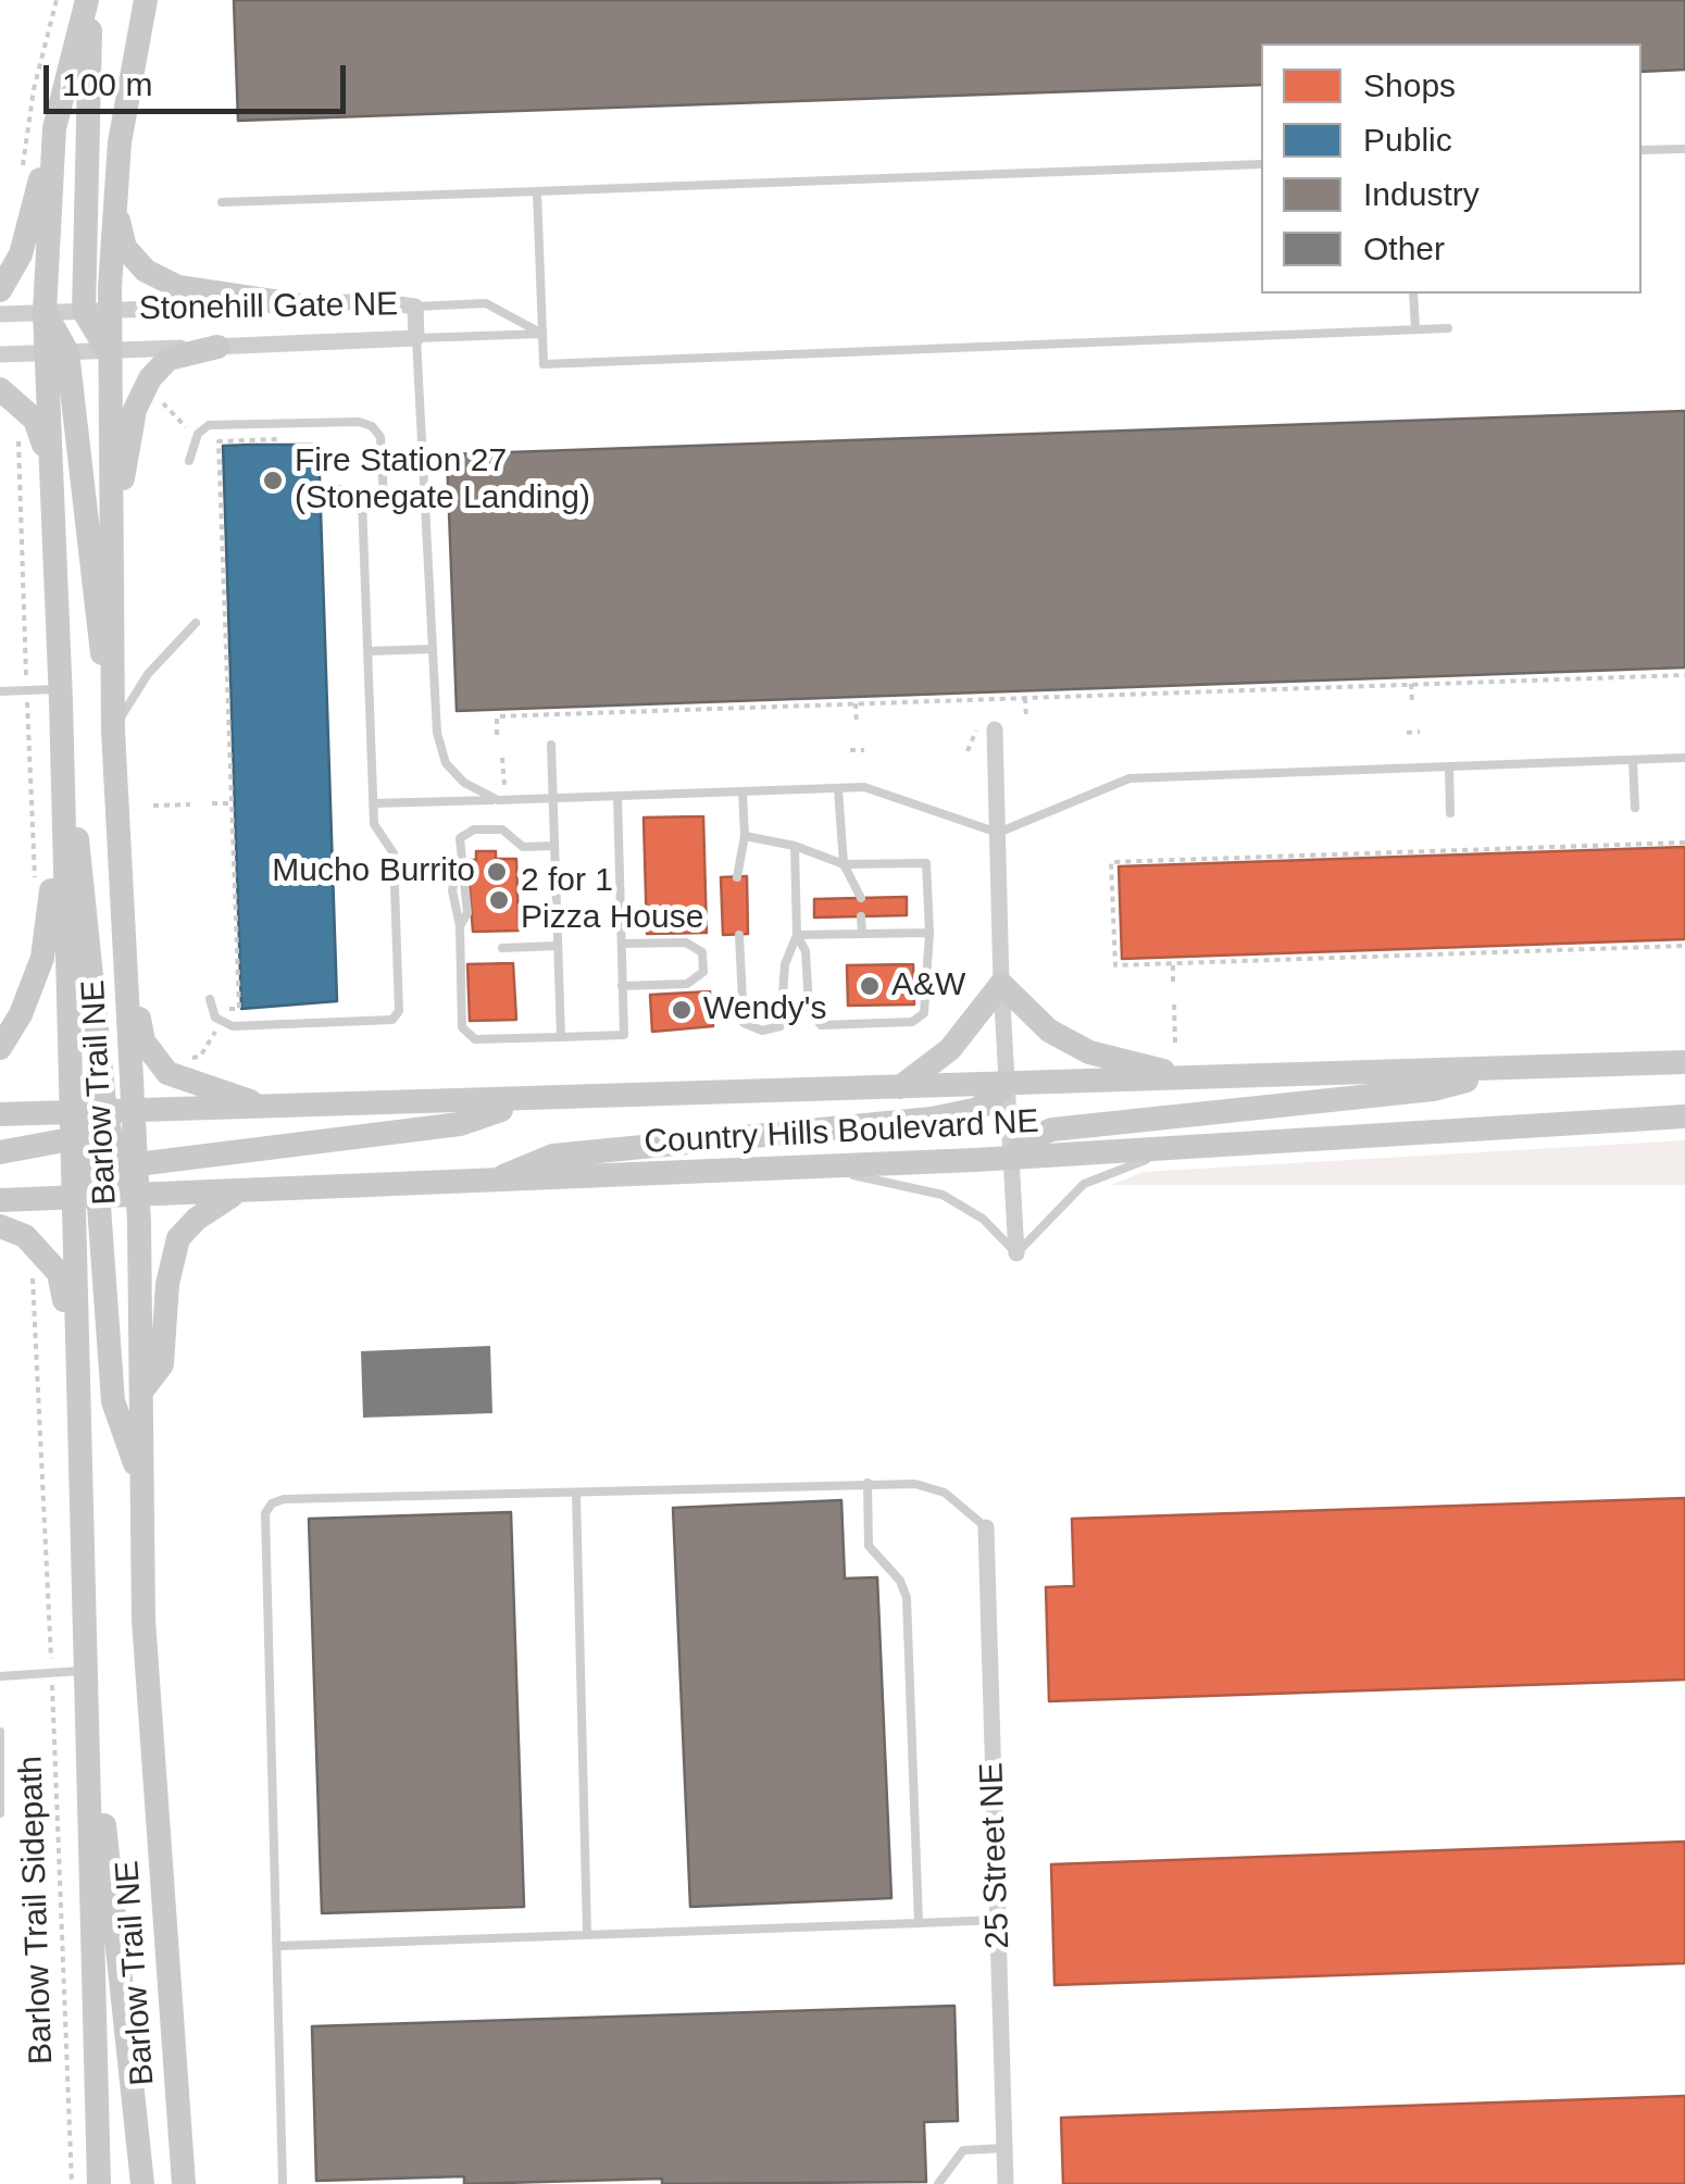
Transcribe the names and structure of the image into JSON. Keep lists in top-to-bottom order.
{
  "streets": {
    "main road": ["Barlow Trail NE", "Country Hills Boulevard NE"],
    "street": ["Stonehill Gate NE", "25 Street NE"],
    "path": ["Barlow Trail Sidepath"]
  },
  "crossings": [
    ["Stonehill Gate NE", "Barlow Trail NE"],
    ["Barlow Trail NE", "Country Hills Boulevard NE"]
  ],
  "places": [
    "Fire Station 27 (Stonegate Landing)",
    "Mucho Burrito",
    "2 for 1 Pizza House",
    "A&W",
    "Wendy's"
  ],
  "legend": [
    "Shops",
    "Public",
    "Industry",
    "Other"
  ],
  "scale_bar": "100 m"
}
